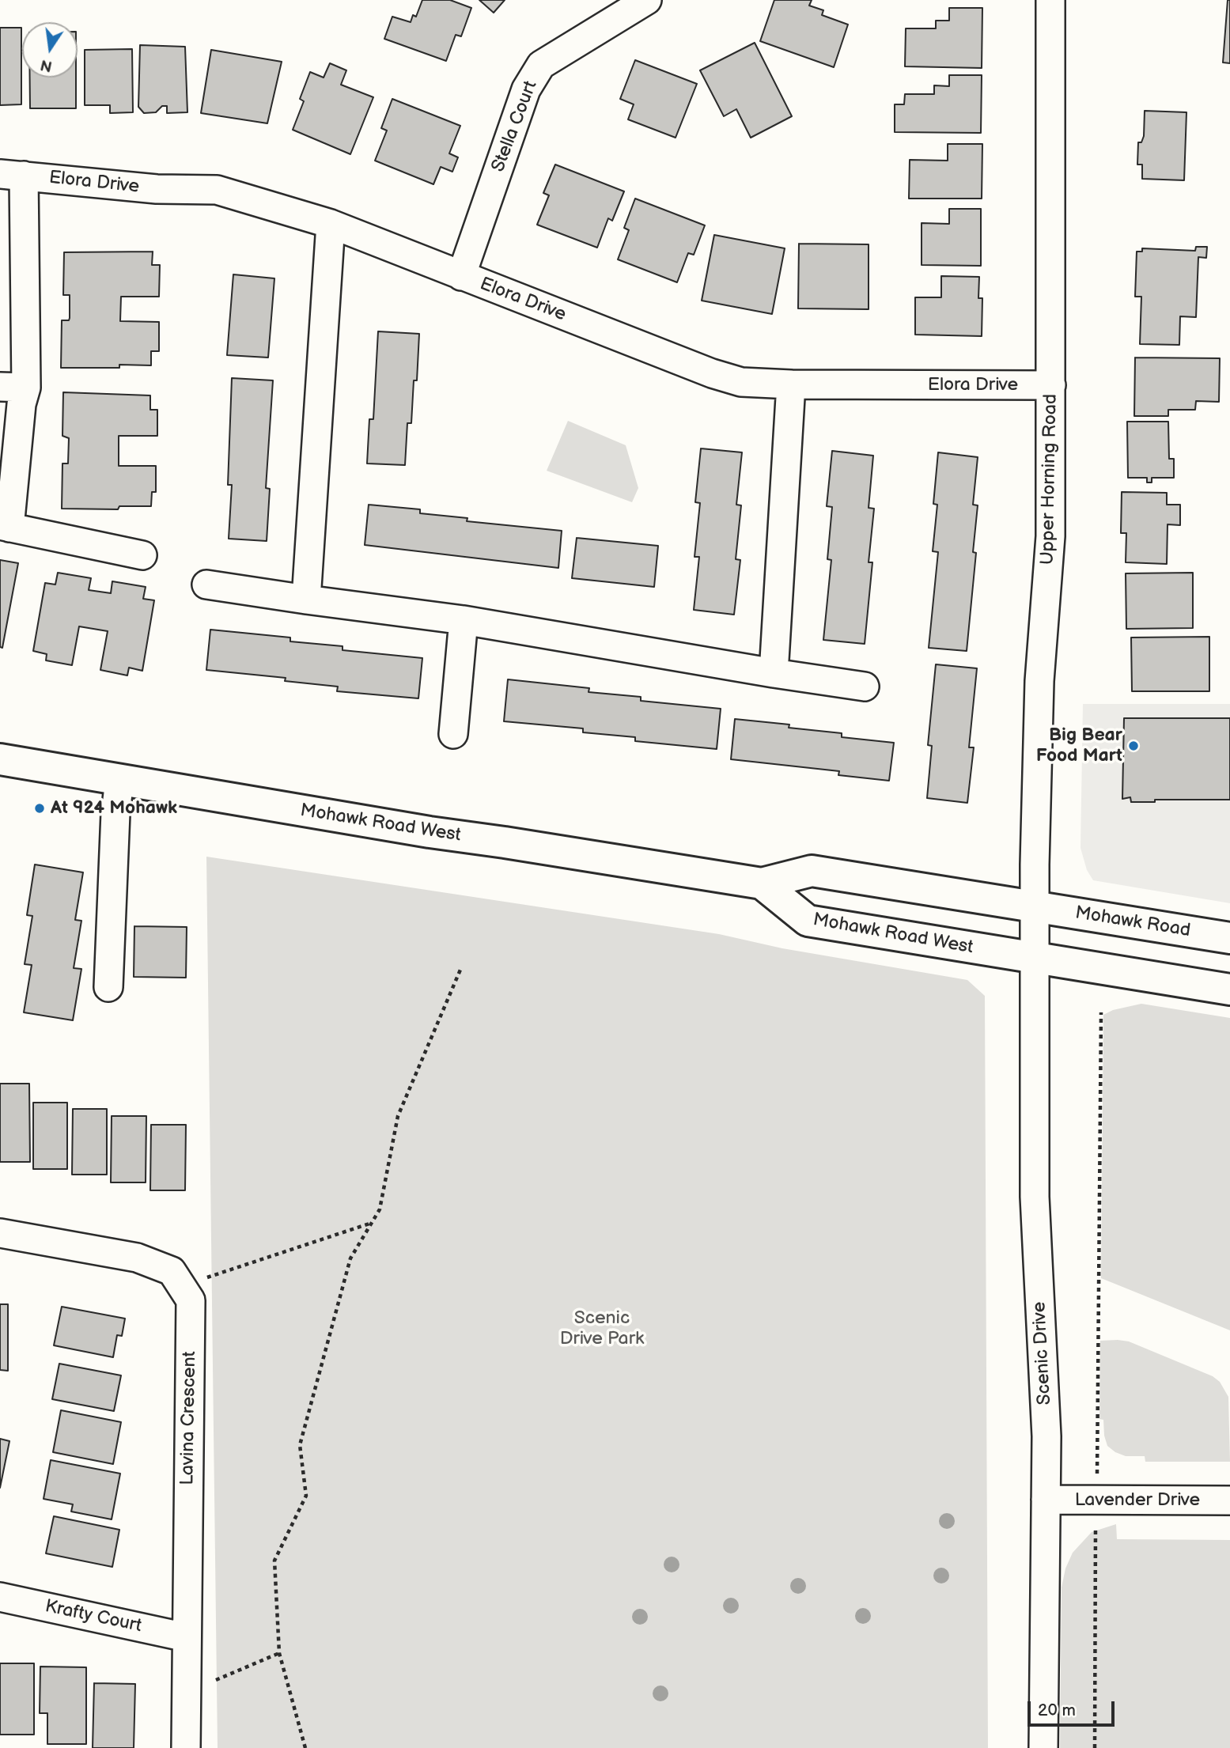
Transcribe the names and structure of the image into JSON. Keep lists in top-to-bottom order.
{
  "streets": {
    "main road": ["Mohawk Road West", "Mohawk Road"],
    "street": [
      "Stella Court",
      "Elora Drive",
      "Upper Horning Road",
      "Scenic Drive",
      "Lavina Crescent",
      "Lavender Drive",
      "Krafty Court"
    ]
  },
  "crossings": [
    ["Stella Court", "Elora Drive"],
    ["Elora Drive", "Upper Horning Road"],
    ["Upper Horning Road", "Mohawk Road West"],
    ["Upper Horning Road", "Mohawk Road"],
    ["Upper Horning Road", "Scenic Drive"],
    ["Mohawk Road West", "Mohawk Road"],
    ["Mohawk Road West", "Scenic Drive"],
    ["Scenic Drive", "Lavender Drive"],
    ["Lavina Crescent", "Krafty Court"]
  ],
  "parks": ["Scenic Drive Park"],
  "places": ["Big Bear Food Mart", "At 924 Mohawk"],
  "scale_bar": "20 m",
  "north": "bottom"
}
